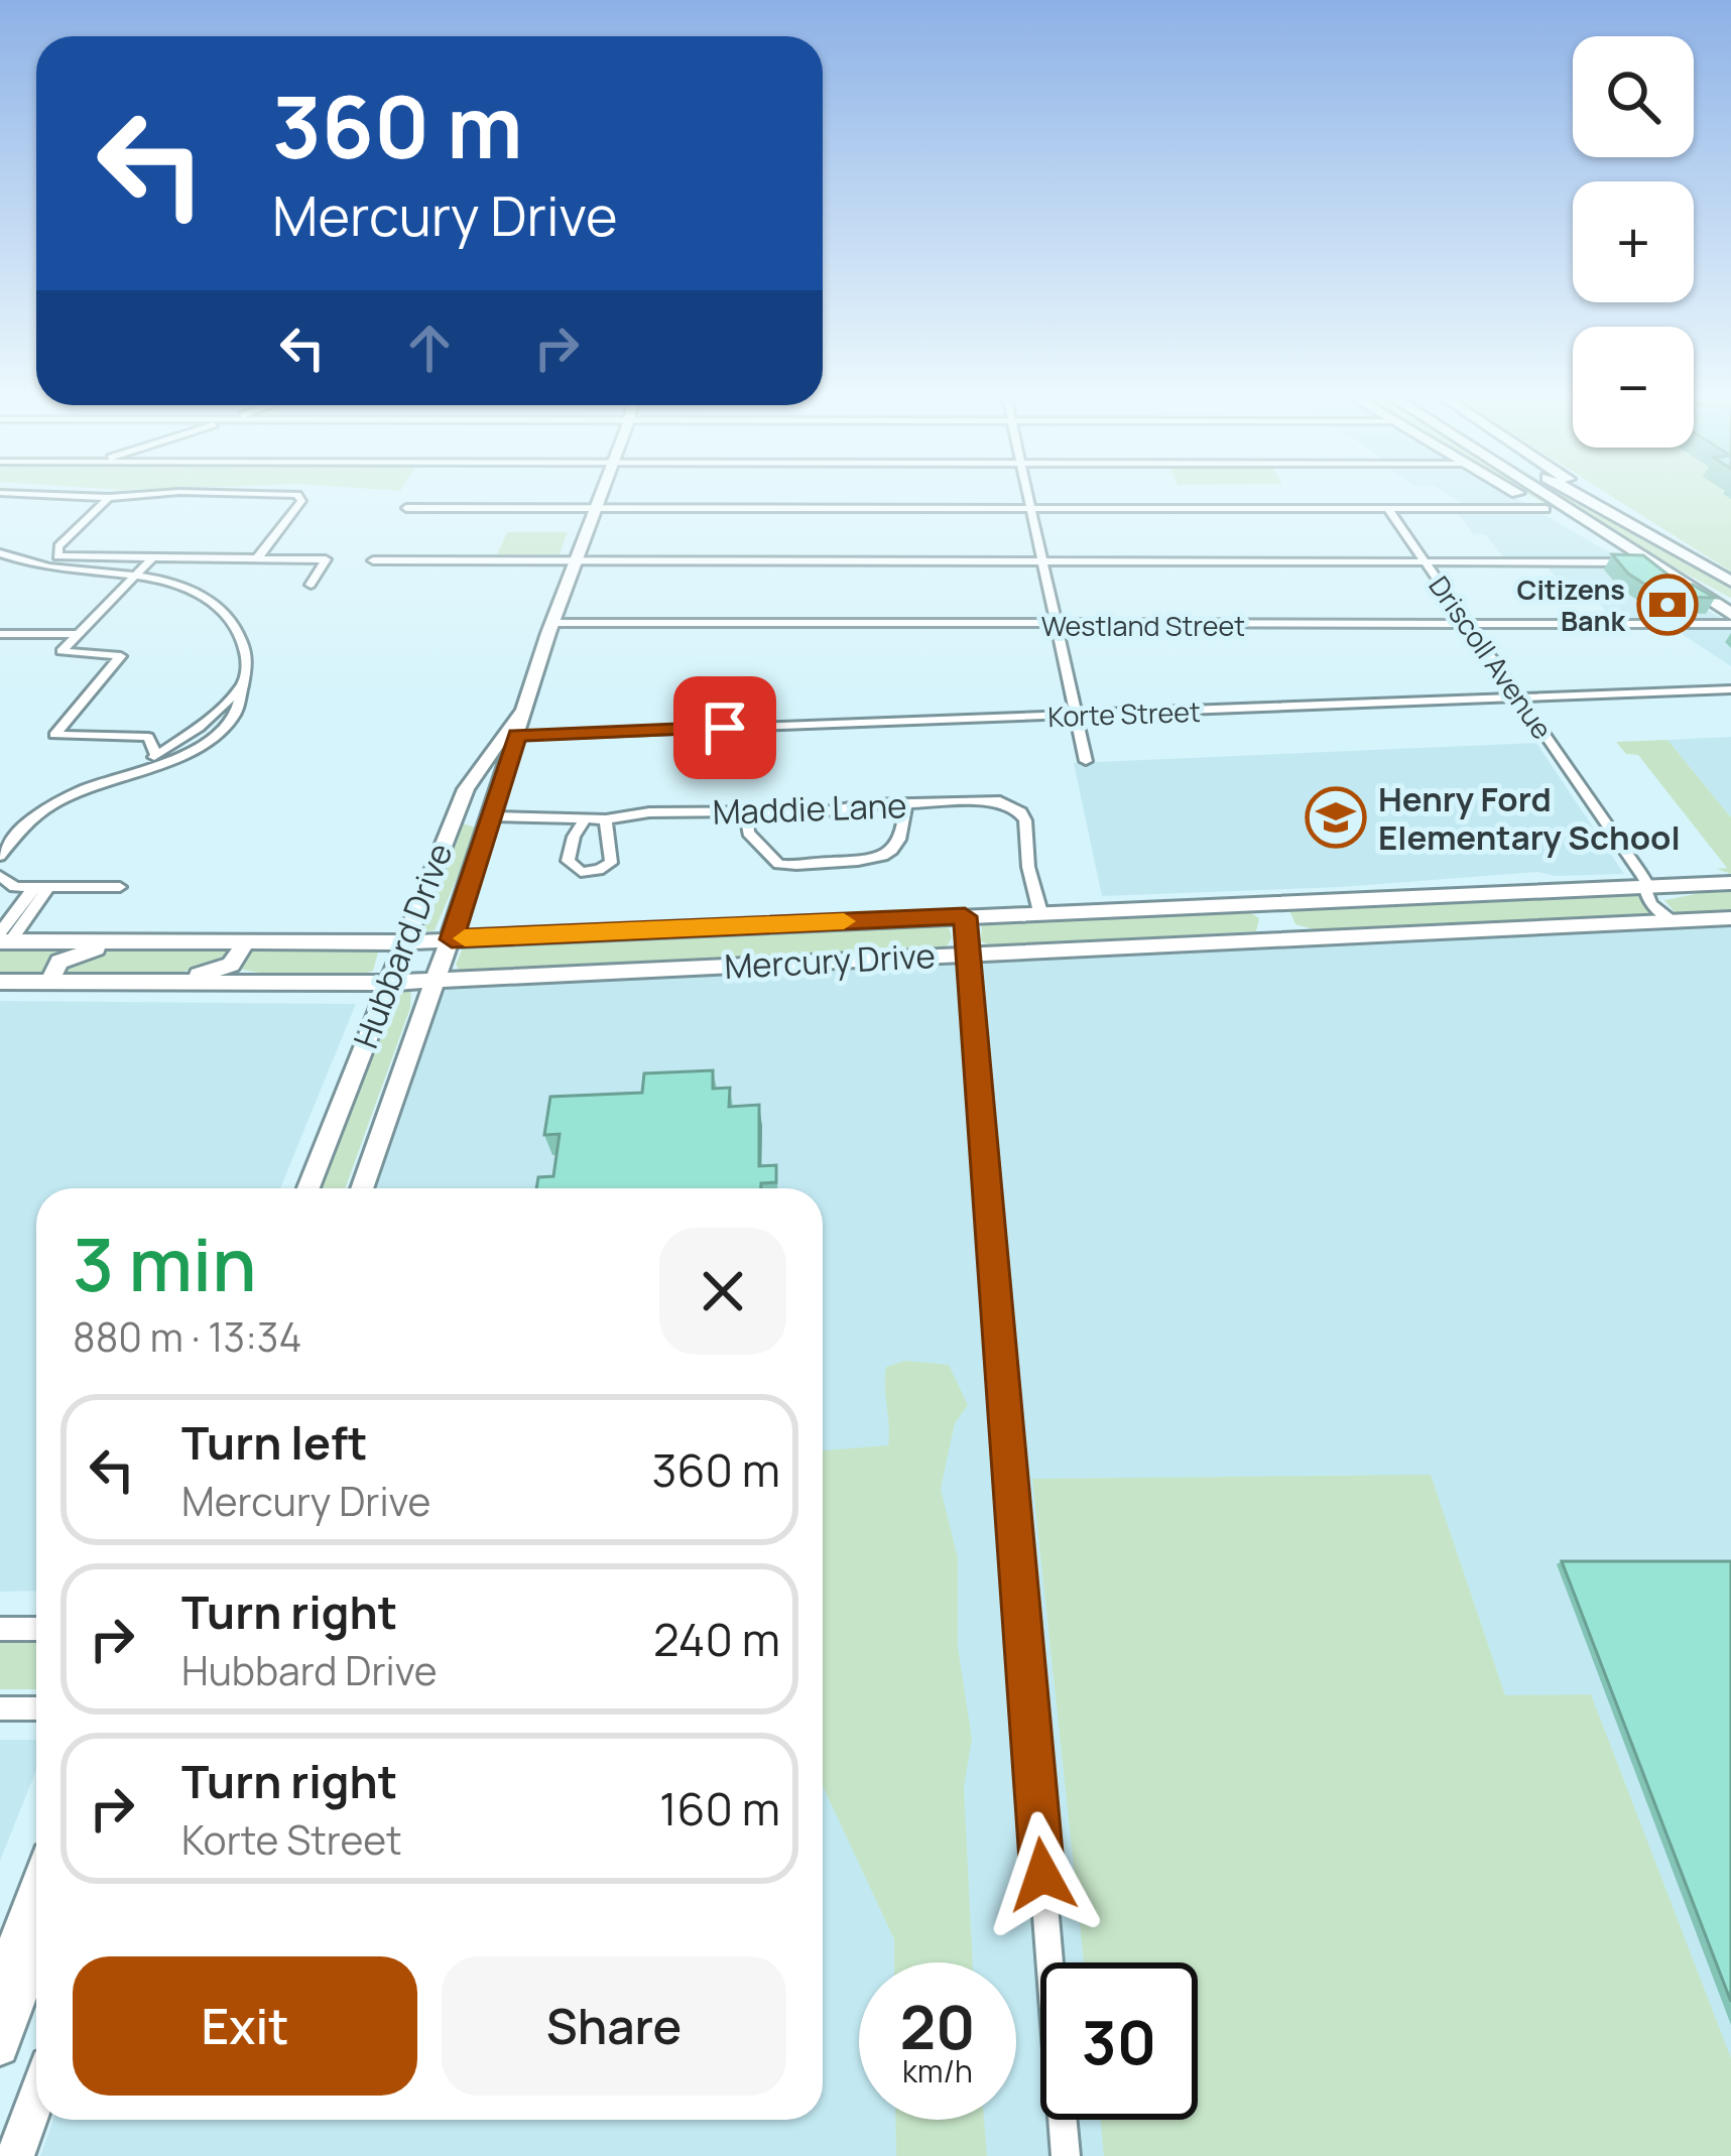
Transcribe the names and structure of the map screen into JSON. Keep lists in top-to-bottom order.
{
  "streets": {
    "street": [
      "Westland Street",
      "Driscoll Avenue",
      "Korte Street",
      "Maddie Lane",
      "Hubbard Drive",
      "Mercury Drive"
    ]
  },
  "crossings": [
    ["Westland Street", "Driscoll Avenue"],
    ["Westland Street", "Hubbard Drive"],
    ["Driscoll Avenue", "Korte Street"],
    ["Driscoll Avenue", "Mercury Drive"],
    ["Korte Street", "Hubbard Drive"],
    ["Maddie Lane", "Hubbard Drive"],
    ["Maddie Lane", "Mercury Drive"],
    ["Hubbard Drive", "Mercury Drive"]
  ],
  "places": {
    "bank": ["Citizens Bank"],
    "school or university": ["Henry Ford Elementary School"]
  },
  "page": {
    "map_buttons": ["+", "−"],
    "turn": ["360 m", "Mercury Drive"],
    "heading": ["3 min", "880 m · 13:34"],
    "list": [
      {
        "name": "Turn left",
        "note": "Mercury Drive",
        "value": "360 m"
      },
      {
        "name": "Turn right",
        "note": "Hubbard Drive",
        "value": "240 m"
      },
      {
        "name": "Turn right",
        "note": "Korte Street",
        "value": "160 m"
      }
    ],
    "buttons": ["Exit", "Share"],
    "speed": "20 km/h",
    "limit": "30"
  }
}
